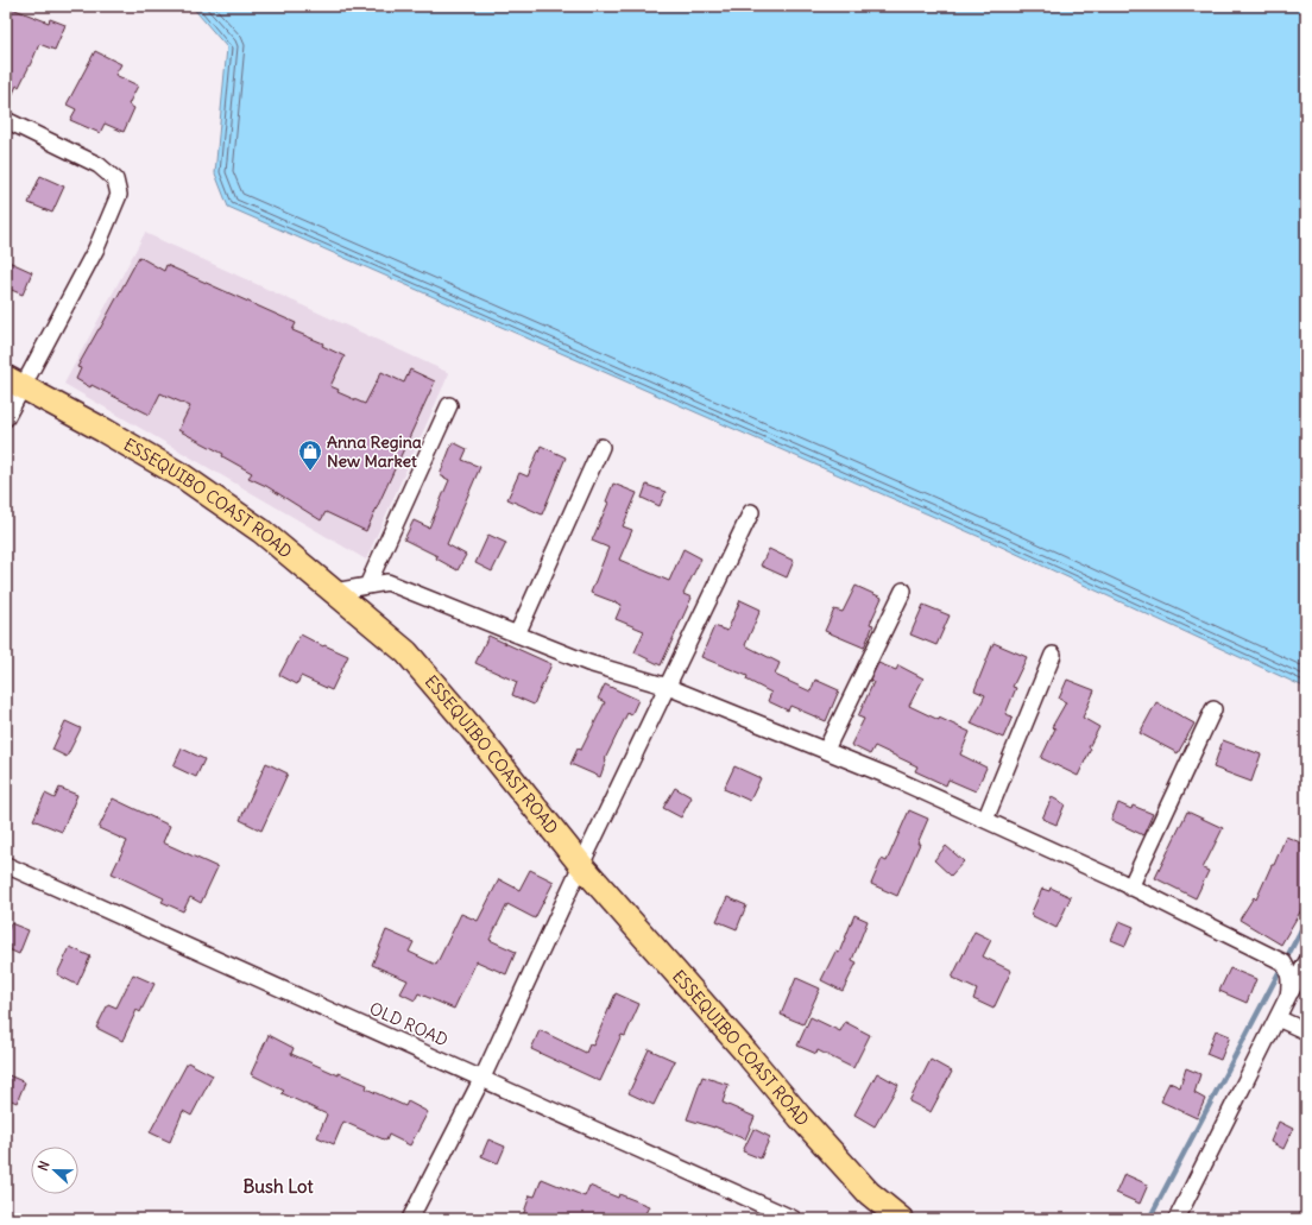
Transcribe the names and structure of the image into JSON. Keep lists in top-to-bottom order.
{
  "streets": {
    "main road": ["ESSEQUIBO COAST ROAD"],
    "street": ["OLD ROAD"]
  },
  "districts": ["Bush Lot"],
  "places": {
    "shop": ["Anna Regina New Market"]
  },
  "north": "left"
}
